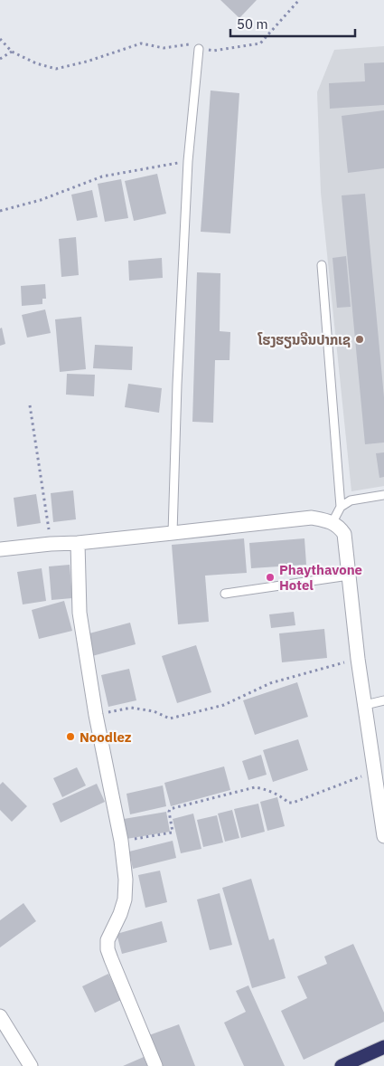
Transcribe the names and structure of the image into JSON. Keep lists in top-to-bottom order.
{
  "places": ["ໂຮງຮຽນຈີນປາກເຊ", "Phaythavone Hotel", "Noodlez"],
  "scale_bar": "50 m"
}
